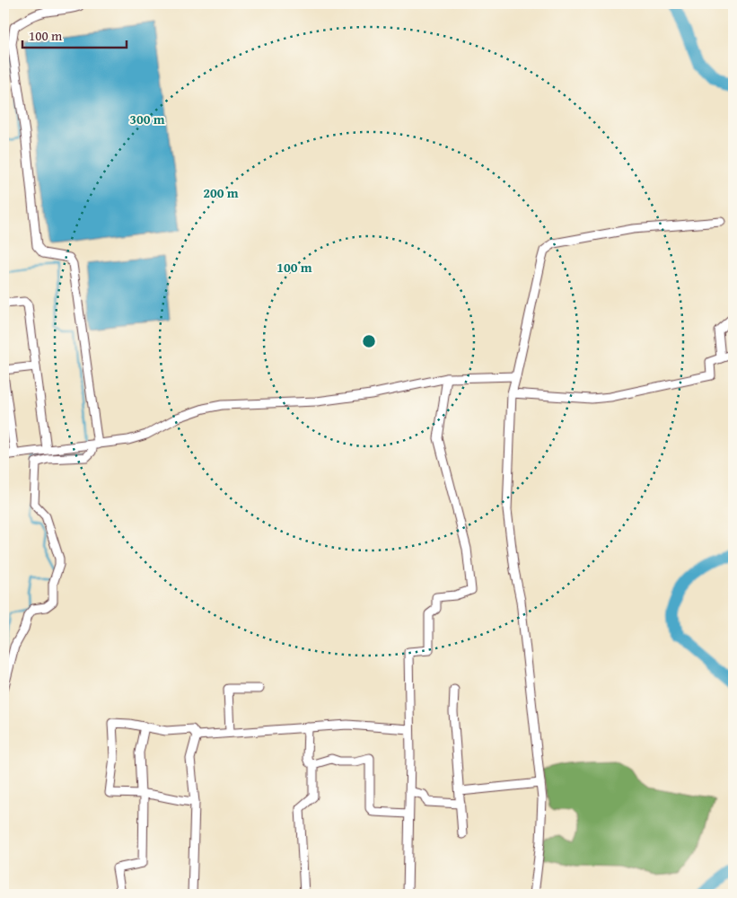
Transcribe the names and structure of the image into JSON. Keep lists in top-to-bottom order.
{
  "scale_bar": "100 m",
  "rings": ["300 m", "200 m", "100 m"]
}
